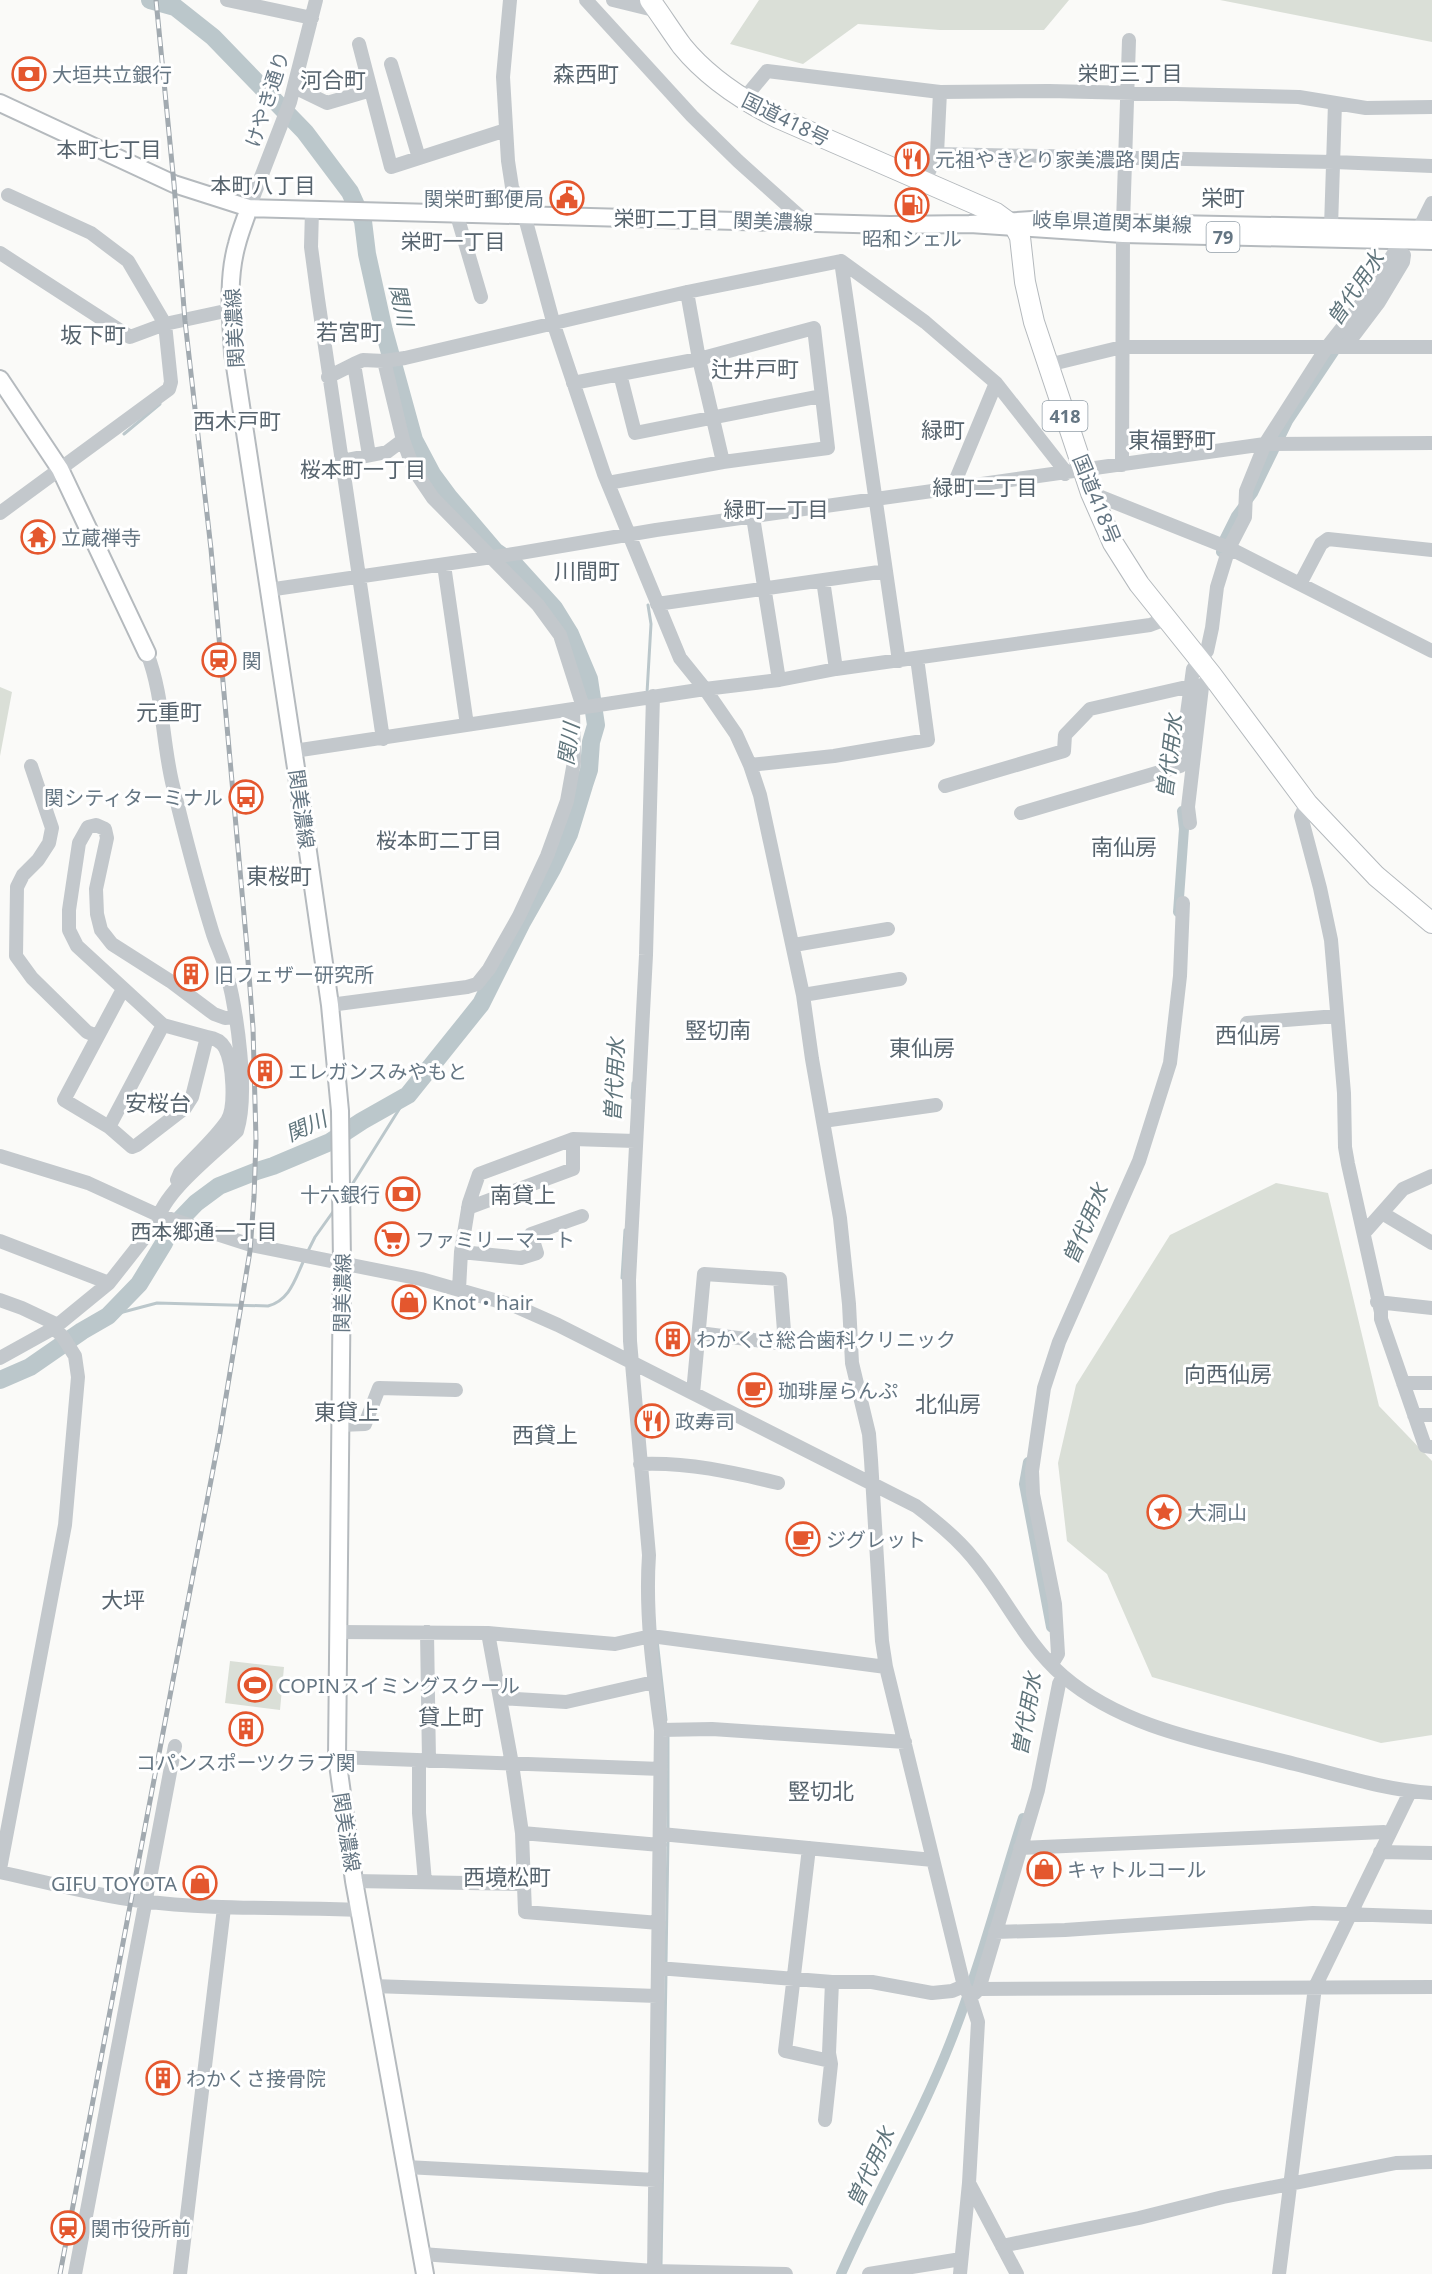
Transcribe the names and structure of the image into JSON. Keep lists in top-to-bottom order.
{
  "streets": {
    "highway": ["国道418号", "418"],
    "main road": ["関美濃線", "岐阜県道関本巣線", "79"],
    "street": ["けやき通り"]
  },
  "crossings": [
    ["けやき通り", "関美濃線"],
    ["国道418号", "関美濃線"],
    ["国道418号", "岐阜県道関本巣線"],
    ["関美濃線", "岐阜県道関本巣線"]
  ],
  "districts": [
    "森西町",
    "栄町三丁目",
    "河合町",
    "本町七丁目",
    "本町八丁目",
    "栄町",
    "栄町二丁目",
    "栄町一丁目",
    "若宮町",
    "坂下町",
    "辻井戸町",
    "西木戸町",
    "緑町",
    "東福野町",
    "桜本町一丁目",
    "緑町二丁目",
    "緑町一丁目",
    "川間町",
    "元重町",
    "桜本町二丁目",
    "南仙房",
    "東桜町",
    "竪切南",
    "西仙房",
    "東仙房",
    "安桜台",
    "南貸上",
    "西本郷通一丁目",
    "向西仙房",
    "北仙房",
    "東貸上",
    "西貸上",
    "大坪",
    "貸上町",
    "竪切北",
    "西境松町"
  ],
  "water": ["曽代用水", "関川"],
  "places": {
    "bank": ["大垣共立銀行", "十六銀行"],
    "restaurant": ["元祖やきとり家美濃路 関店", "政寿司"],
    "public building": ["関栄町郵便局"],
    "fuel station": ["昭和シェル"],
    "temple": ["立蔵禅寺"],
    "station": ["関", "関市役所前"],
    "bus stop": ["関シティターミナル"],
    "building": [
      "旧フェザー研究所",
      "エレガンスみやもと",
      "わかくさ総合歯科クリニック",
      "コパンスポーツクラブ関",
      "わかくさ接骨院"
    ],
    "supermarket": ["ファミリーマート"],
    "shop": ["Knot・hair", "キャトルコール", "GIFU TOYOTA"],
    "cafe": ["珈琲屋らんぷ", "ジグレット"],
    "place": ["大洞山"],
    "sports": ["COPINスイミングスクール"]
  }
}
